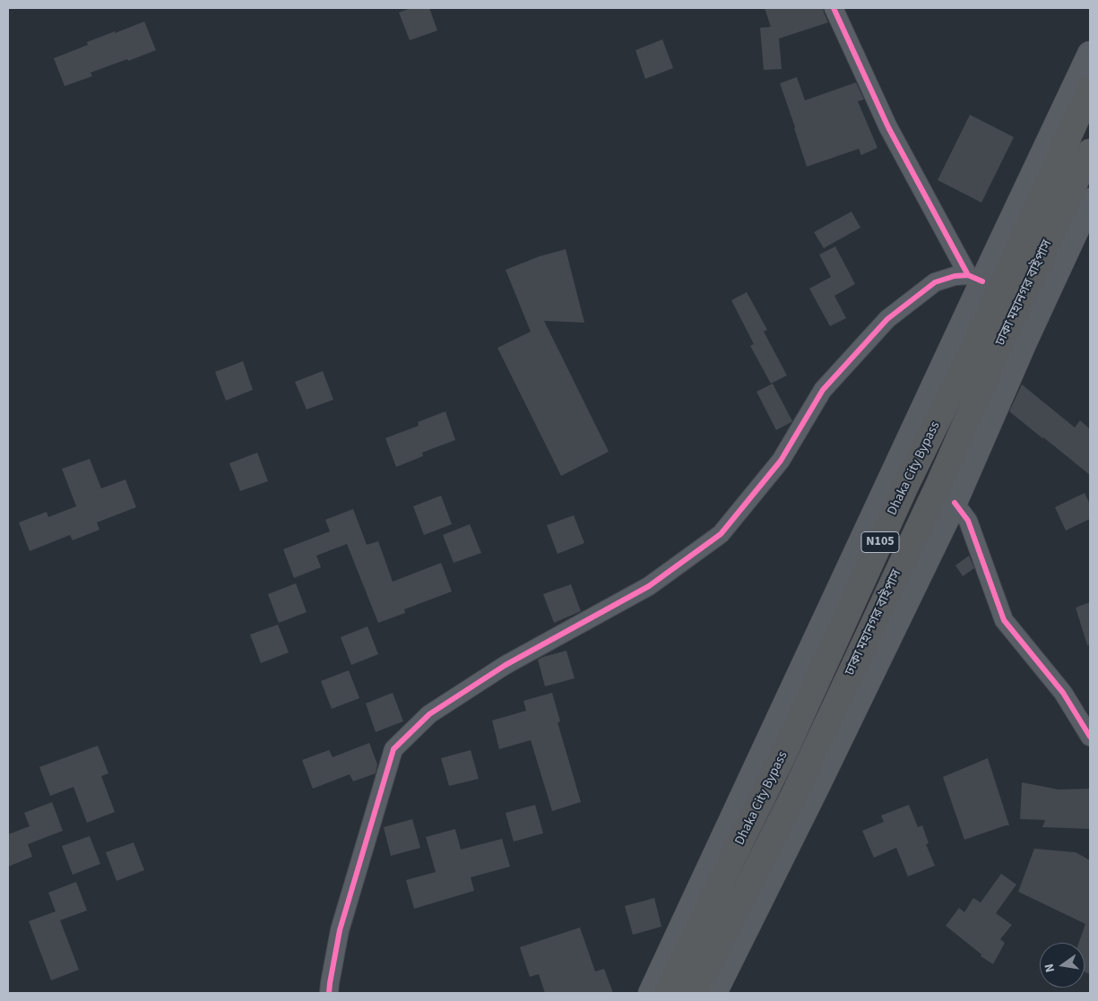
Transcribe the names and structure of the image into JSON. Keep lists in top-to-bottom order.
{
  "streets": {
    "highway": ["ঢাকা মহানগর বাইপাস", "Dhaka City Bypass", "N105"]
  },
  "north": "left"
}
